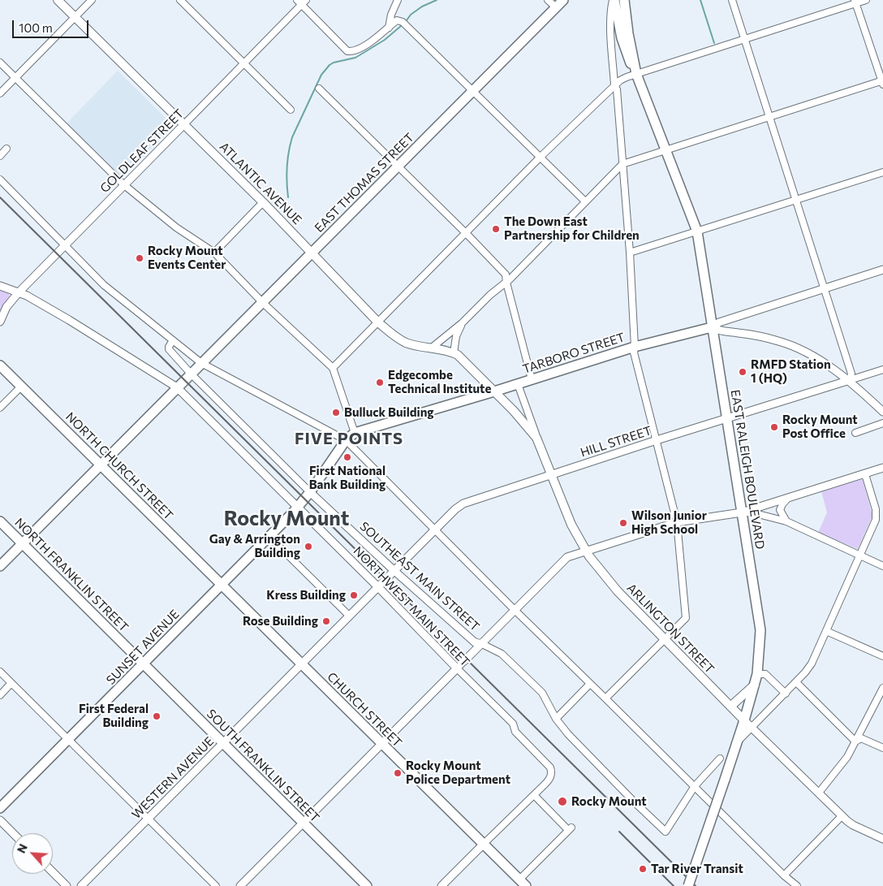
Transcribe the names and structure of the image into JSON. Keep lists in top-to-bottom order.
{
  "streets": {
    "main road": [
      "EAST THOMAS STREET",
      "ATLANTIC AVENUE",
      "TARBORO STREET",
      "NORTH CHURCH STREET",
      "EAST RALEIGH BOULEVARD",
      "NORTH FRANKLIN STREET",
      "ARLINGTON STREET",
      "SUNSET AVENUE",
      "CHURCH STREET",
      "SOUTH FRANKLIN STREET"
    ],
    "street": [
      "GOLDLEAF STREET",
      "HILL STREET",
      "SOUTHEAST MAIN STREET",
      "NORTHWEST MAIN STREET",
      "WESTERN AVENUE"
    ]
  },
  "crossings": [
    ["GOLDLEAF STREET", "ATLANTIC AVENUE"],
    ["GOLDLEAF STREET", "NORTHWEST MAIN STREET"],
    ["EAST THOMAS STREET", "ATLANTIC AVENUE"],
    ["EAST THOMAS STREET", "NORTH CHURCH STREET"],
    ["EAST THOMAS STREET", "NORTH FRANKLIN STREET"],
    ["EAST THOMAS STREET", "NORTHWEST MAIN STREET"],
    ["ATLANTIC AVENUE", "TARBORO STREET"],
    ["ATLANTIC AVENUE", "ARLINGTON STREET"],
    ["TARBORO STREET", "EAST RALEIGH BOULEVARD"],
    ["TARBORO STREET", "SOUTHEAST MAIN STREET"],
    ["TARBORO STREET", "NORTHWEST MAIN STREET"],
    ["TARBORO STREET", "ARLINGTON STREET"],
    ["TARBORO STREET", "SUNSET AVENUE"],
    ["HILL STREET", "EAST RALEIGH BOULEVARD"],
    ["HILL STREET", "SOUTHEAST MAIN STREET"],
    ["HILL STREET", "NORTHWEST MAIN STREET"],
    ["HILL STREET", "ARLINGTON STREET"],
    ["HILL STREET", "WESTERN AVENUE"],
    ["NORTH CHURCH STREET", "SUNSET AVENUE"],
    ["NORTH CHURCH STREET", "CHURCH STREET"],
    ["EAST RALEIGH BOULEVARD", "ARLINGTON STREET"],
    ["NORTH FRANKLIN STREET", "SUNSET AVENUE"],
    ["NORTH FRANKLIN STREET", "SOUTH FRANKLIN STREET"],
    ["NORTHWEST MAIN STREET", "SUNSET AVENUE"],
    ["NORTHWEST MAIN STREET", "CHURCH STREET"],
    ["NORTHWEST MAIN STREET", "WESTERN AVENUE"],
    ["SUNSET AVENUE", "CHURCH STREET"],
    ["SUNSET AVENUE", "SOUTH FRANKLIN STREET"],
    ["CHURCH STREET", "WESTERN AVENUE"],
    ["SOUTH FRANKLIN STREET", "WESTERN AVENUE"]
  ],
  "districts": ["FIVE POINTS", "Rocky Mount"],
  "places": [
    "The Down East Partnership for Children",
    "Rocky Mount Events Center",
    "RMFD Station 1 (HQ)",
    "Edgecombe Technical Institute",
    "Bulluck Building",
    "Rocky Mount Post Office",
    "First National Bank Building",
    "Wilson Junior High School",
    "Gay & Arrington Building",
    "Kress Building",
    "Rose Building",
    "First Federal Building",
    "Rocky Mount Police Department",
    "Rocky Mount",
    "Tar River Transit"
  ],
  "scale_bar": "100 m",
  "north": "top left"
}
